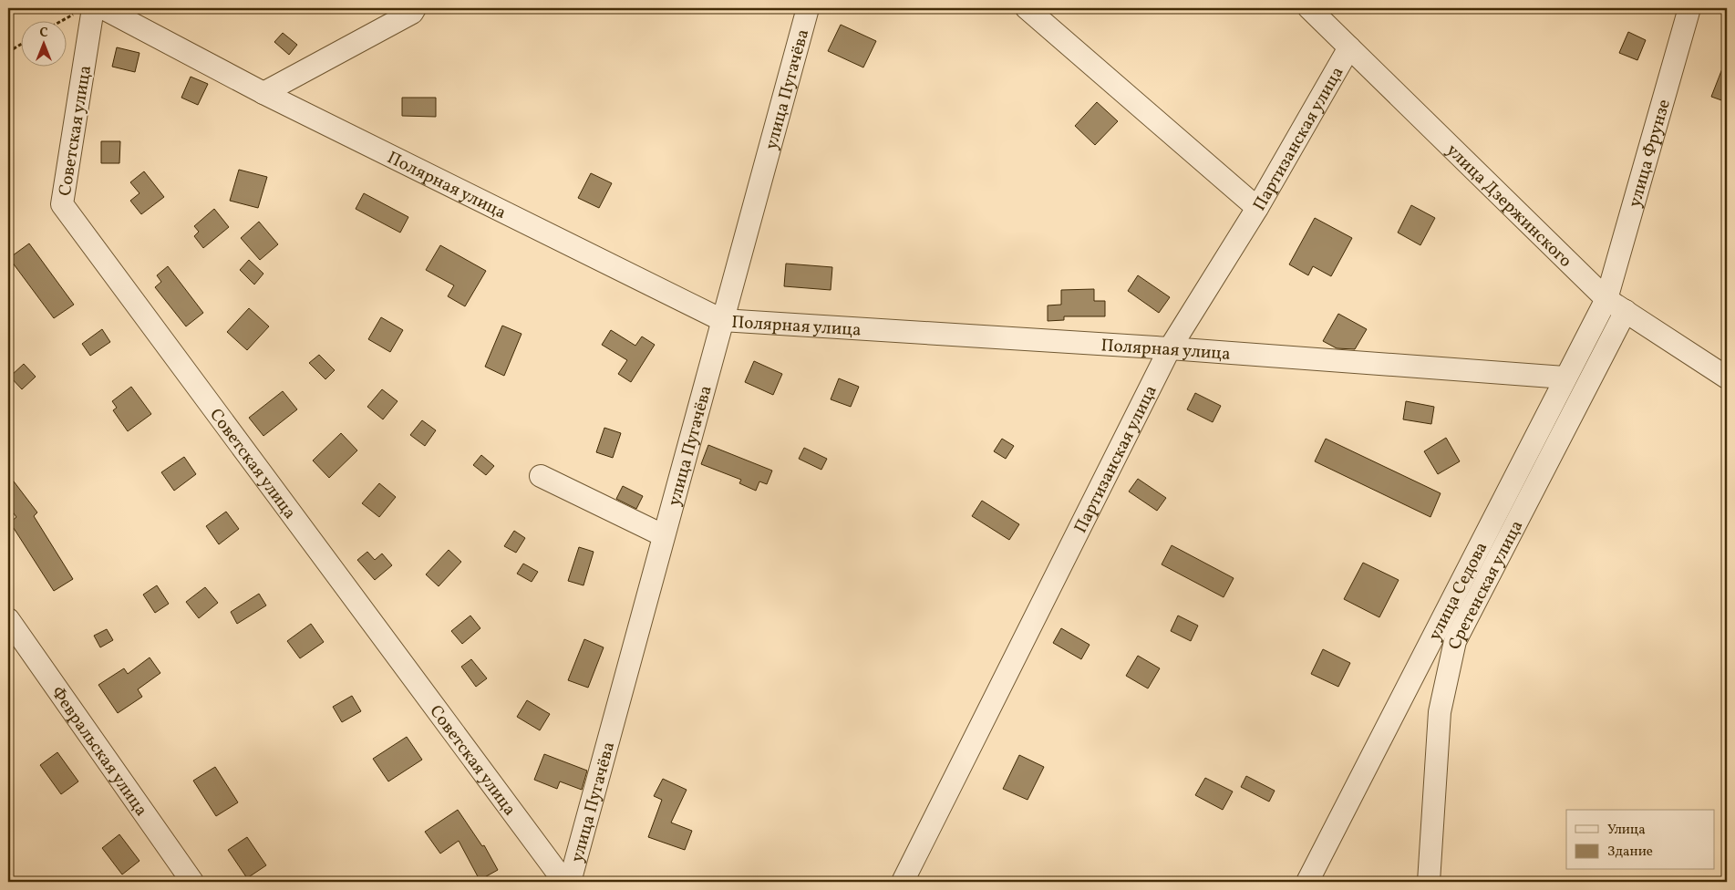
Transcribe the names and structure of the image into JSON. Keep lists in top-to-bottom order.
{
  "streets": {
    "street": [
      "улица Пугачёва",
      "Советская улица",
      "Партизанская улица",
      "улица Фрунзе",
      "Полярная улица",
      "улица Дзержинского",
      "Сретенская улица",
      "улица Седова",
      "Февральская улица"
    ]
  },
  "crossings": [
    ["улица Пугачёва", "Полярная улица"],
    ["Партизанская улица", "Полярная улица"],
    ["Партизанская улица", "улица Дзержинского"],
    ["улица Фрунзе", "улица Дзержинского"],
    ["улица Фрунзе", "улица Седова"],
    ["Полярная улица", "улица Седова"],
    ["улица Дзержинского", "Сретенская улица"],
    ["улица Дзержинского", "улица Седова"]
  ],
  "legend": ["Улица", "Здание"],
  "north": "top"
}
